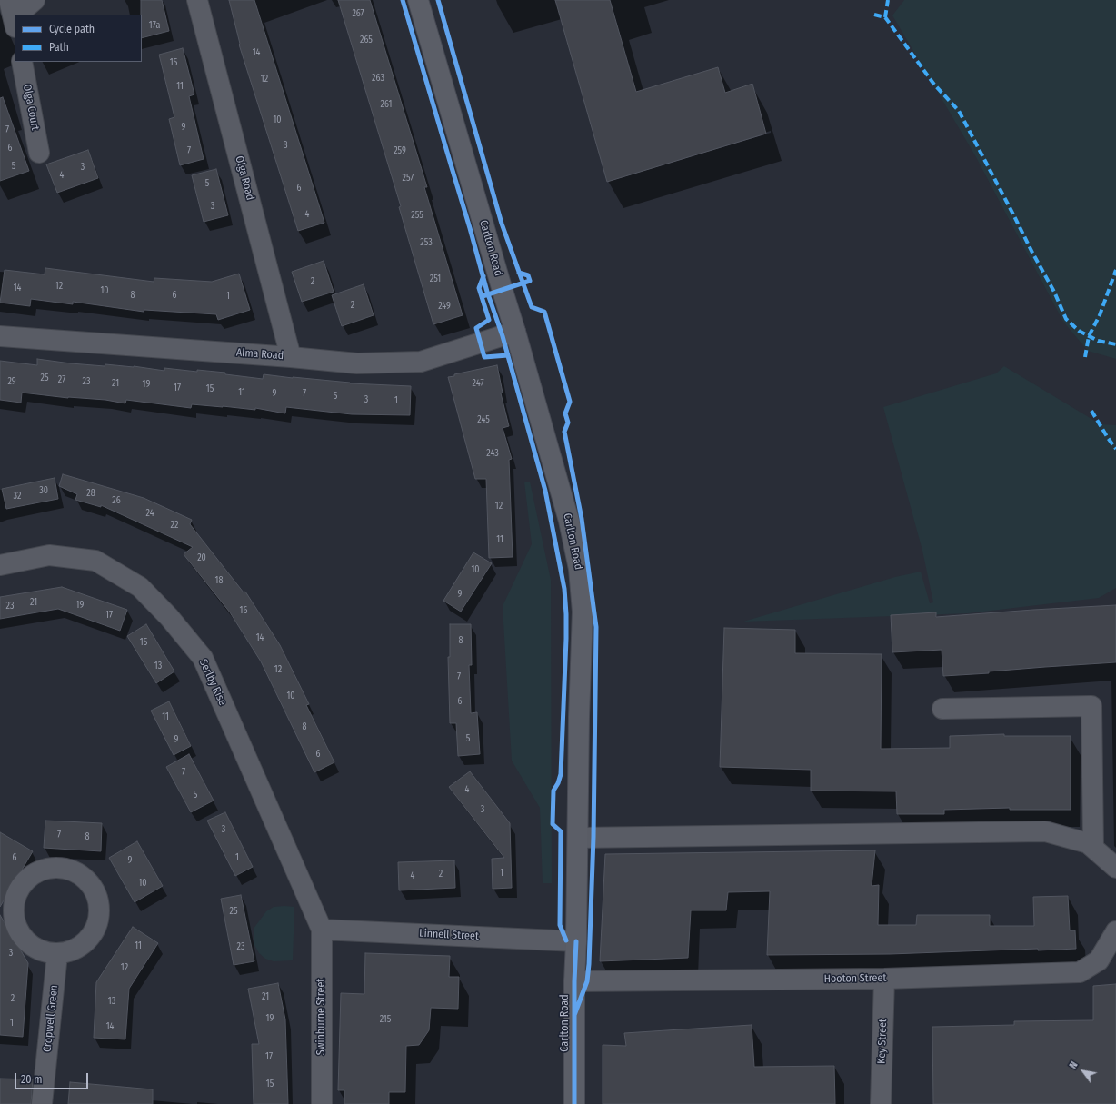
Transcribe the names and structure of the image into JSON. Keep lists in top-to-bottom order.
{
  "streets": {
    "main road": ["Carlton Road"],
    "street": [
      "Olga Court",
      "Olga Road",
      "Alma Road",
      "Serlby Rise",
      "Linnell Street",
      "Hooton Street",
      "Swinburne Street",
      "Cropwell Green",
      "Key Street"
    ]
  },
  "crossings": [
    ["Olga Road", "Alma Road"],
    ["Carlton Road", "Alma Road"],
    ["Carlton Road", "Linnell Street"],
    ["Carlton Road", "Hooton Street"],
    ["Serlby Rise", "Linnell Street"],
    ["Serlby Rise", "Swinburne Street"],
    ["Linnell Street", "Swinburne Street"],
    ["Hooton Street", "Key Street"]
  ],
  "house_numbers": [
    "267",
    "17a",
    "265",
    "14",
    "15",
    "263",
    "12",
    "11",
    "261",
    "10",
    "9",
    "7",
    "8",
    "6",
    "7",
    "259",
    "5",
    "3",
    "4",
    "257",
    "5",
    "6",
    "3",
    "4",
    "255",
    "253",
    "251",
    "2",
    "12",
    "14",
    "10",
    "8",
    "6",
    "1",
    "2",
    "249",
    "25",
    "27",
    "29",
    "23",
    "21",
    "247",
    "19",
    "17",
    "15",
    "11",
    "9",
    "7",
    "5",
    "3",
    "1",
    "245",
    "243",
    "30",
    "28",
    "32",
    "26",
    "12",
    "24",
    "22",
    "11",
    "20",
    "10",
    "18",
    "9",
    "21",
    "19",
    "23",
    "16",
    "17",
    "14",
    "8",
    "15",
    "13",
    "12",
    "7",
    "10",
    "6",
    "11",
    "8",
    "5",
    "9",
    "6",
    "7",
    "4",
    "5",
    "3",
    "3",
    "7",
    "8",
    "6",
    "1",
    "9",
    "1",
    "2",
    "4",
    "10",
    "25",
    "11",
    "23",
    "3",
    "12",
    "21",
    "2",
    "13",
    "19",
    "215",
    "1",
    "14",
    "17",
    "15"
  ],
  "legend": ["Cycle path", "Path"],
  "scale_bar": "20 m",
  "north": "top left"
}
